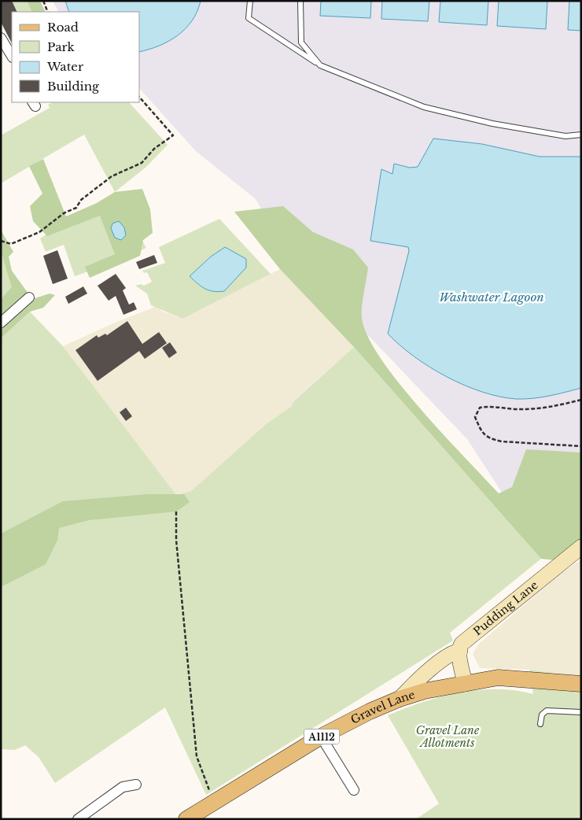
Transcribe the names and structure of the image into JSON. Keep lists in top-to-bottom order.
{
  "streets": {
    "main road": ["Gravel Lane", "A1112"],
    "street": ["Pudding Lane"]
  },
  "water": ["Washwater Lagoon"],
  "parks": ["Gravel Lane Allotments"],
  "legend": [
    "Road",
    "Park",
    "Water",
    "Building"
  ]
}
